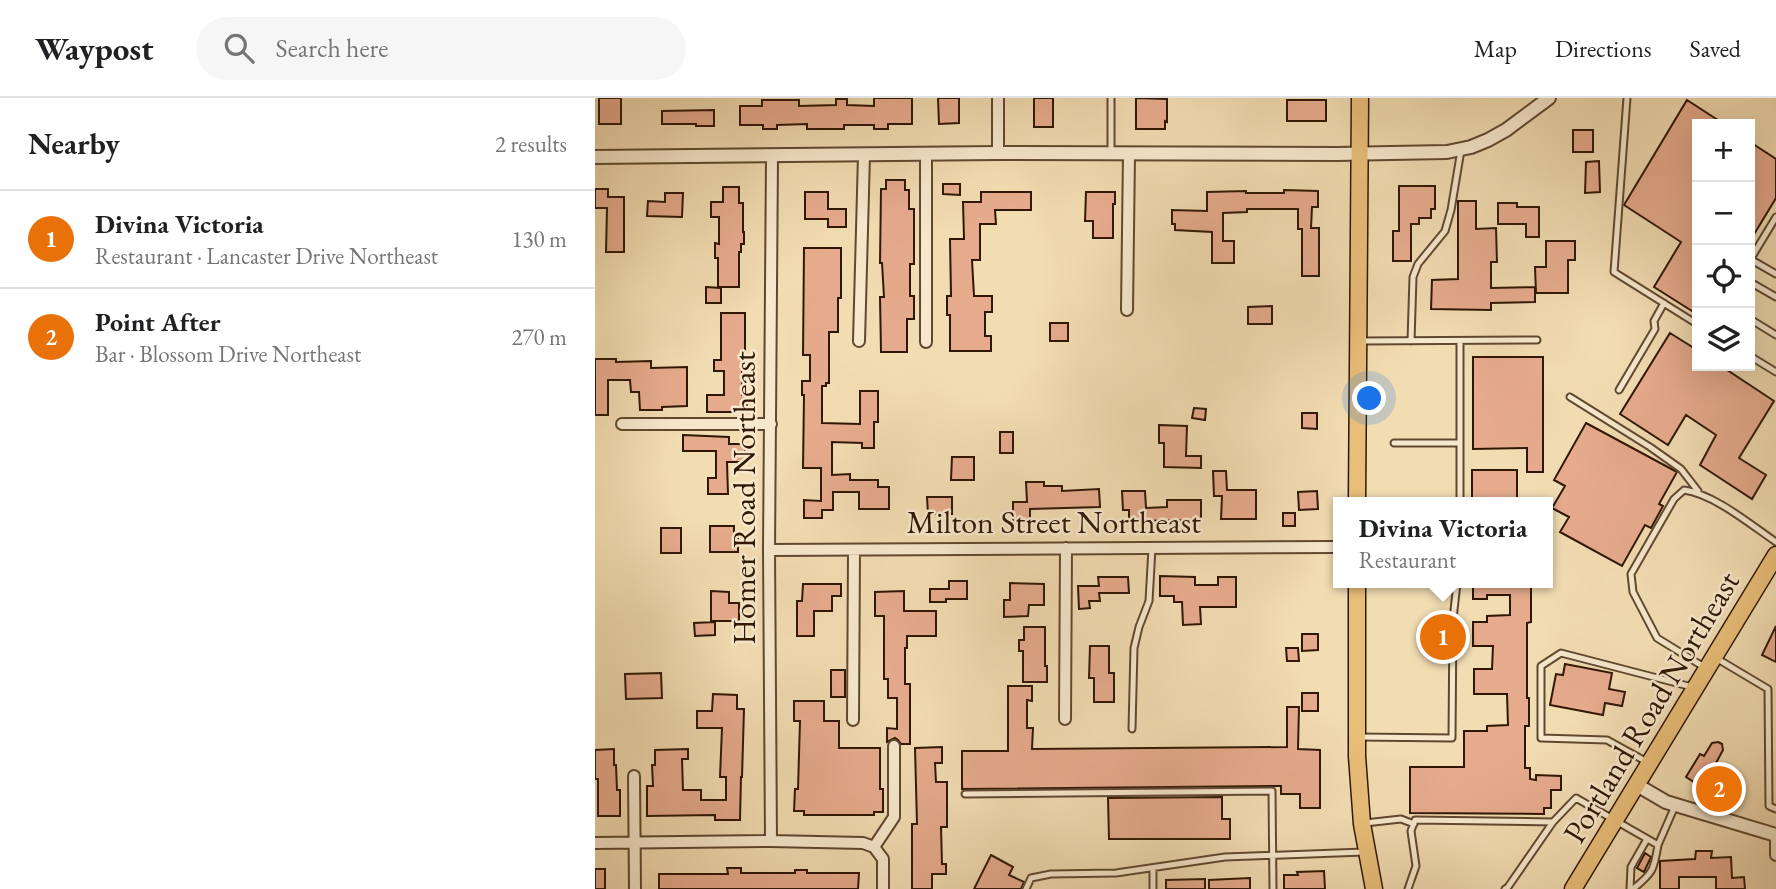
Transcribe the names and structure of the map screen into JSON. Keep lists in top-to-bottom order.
{
  "streets": {
    "main road": ["Portland Road Northeast"],
    "street": ["Homer Road Northeast", "Milton Street Northeast"]
  },
  "crossings": [
    ["Homer Road Northeast", "Milton Street Northeast"]
  ],
  "page": {
    "header": "Waypost",
    "search": "Search here",
    "nav": ["Map", "Directions", "Saved"],
    "heading": ["Nearby", "2 results"],
    "map_buttons": ["+", "−"],
    "list": [
      {
        "mark": "1",
        "name": "Divina Victoria",
        "note": "Restaurant · Lancaster Drive Northeast",
        "value": "130 m"
      },
      {
        "mark": "2",
        "name": "Point After",
        "note": "Bar · Blossom Drive Northeast",
        "value": "270 m"
      }
    ],
    "popup": ["Divina Victoria", "Restaurant"],
    "pins": ["1", "2"]
  }
}
